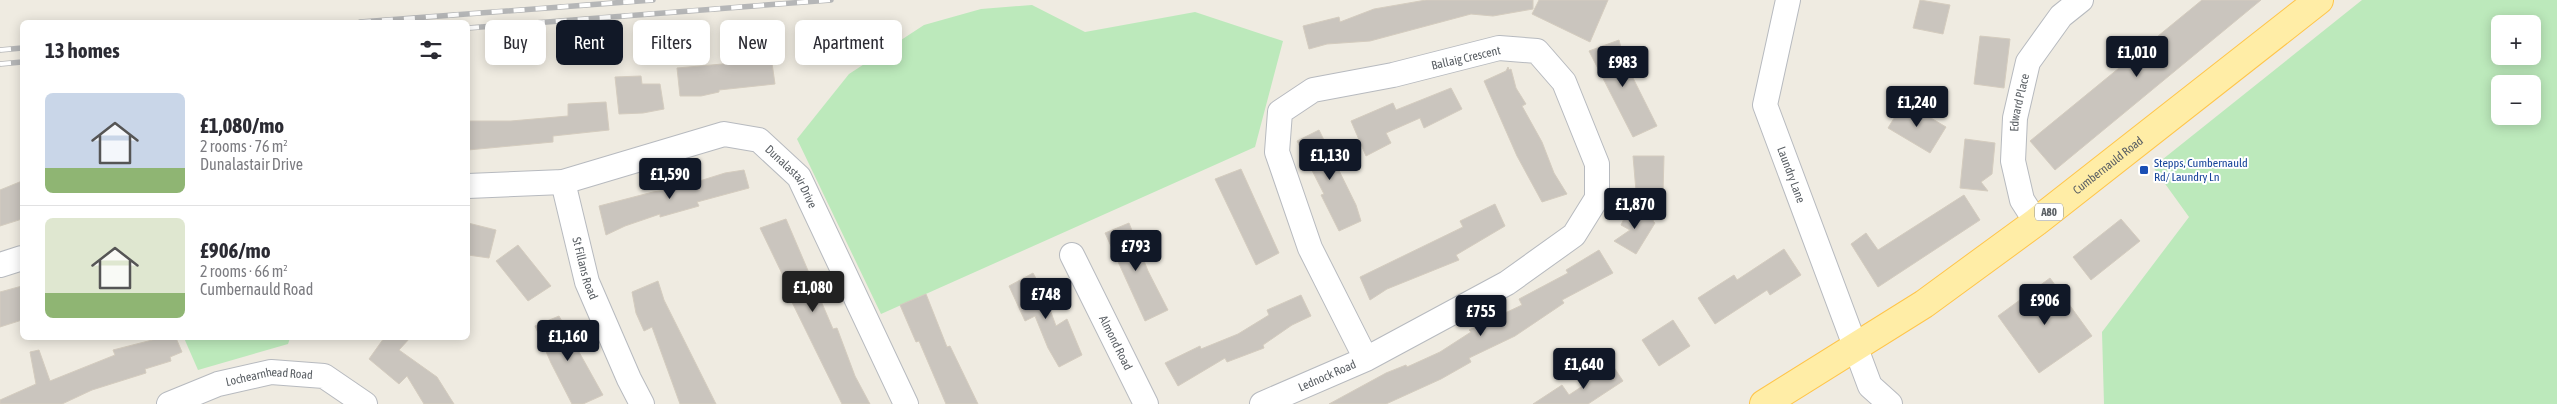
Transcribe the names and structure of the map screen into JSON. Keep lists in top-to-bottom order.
{
  "streets": {
    "main road": ["Cumbernauld Road", "A80"],
    "street": [
      "Ballaig Crescent",
      "Edward Place",
      "Laundry Lane",
      "Dunalastair Drive",
      "St Fillans Road",
      "Almond Road",
      "Lednock Road",
      "Lochearnhead Road"
    ]
  },
  "crossings": [
    ["Ballaig Crescent", "Lednock Road"],
    ["Edward Place", "Cumbernauld Road"],
    ["Cumbernauld Road", "Laundry Lane"],
    ["Dunalastair Drive", "St Fillans Road"]
  ],
  "places": {
    "transit": ["Stepps, Cumbernauld Rd/ Laundry Ln"]
  },
  "page": {
    "map_buttons": ["+", "−"],
    "chip": [
      "Buy",
      "Rent",
      "Filters",
      "New",
      "Apartment"
    ],
    "heading": "13 homes",
    "price": [
      "£1,010",
      "£983",
      "£1,240",
      "£1,130",
      "£1,590",
      "£1,870",
      "£793",
      "£1,080",
      "£748",
      "£906",
      "£755",
      "£1,160",
      "£1,640"
    ],
    "list": [
      {
        "name": "£1,080/mo",
        "note": "2 rooms · 76 m² · Dunalastair Drive"
      },
      {
        "name": "£906/mo",
        "note": "2 rooms · 66 m² · Cumbernauld Road"
      }
    ]
  }
}
